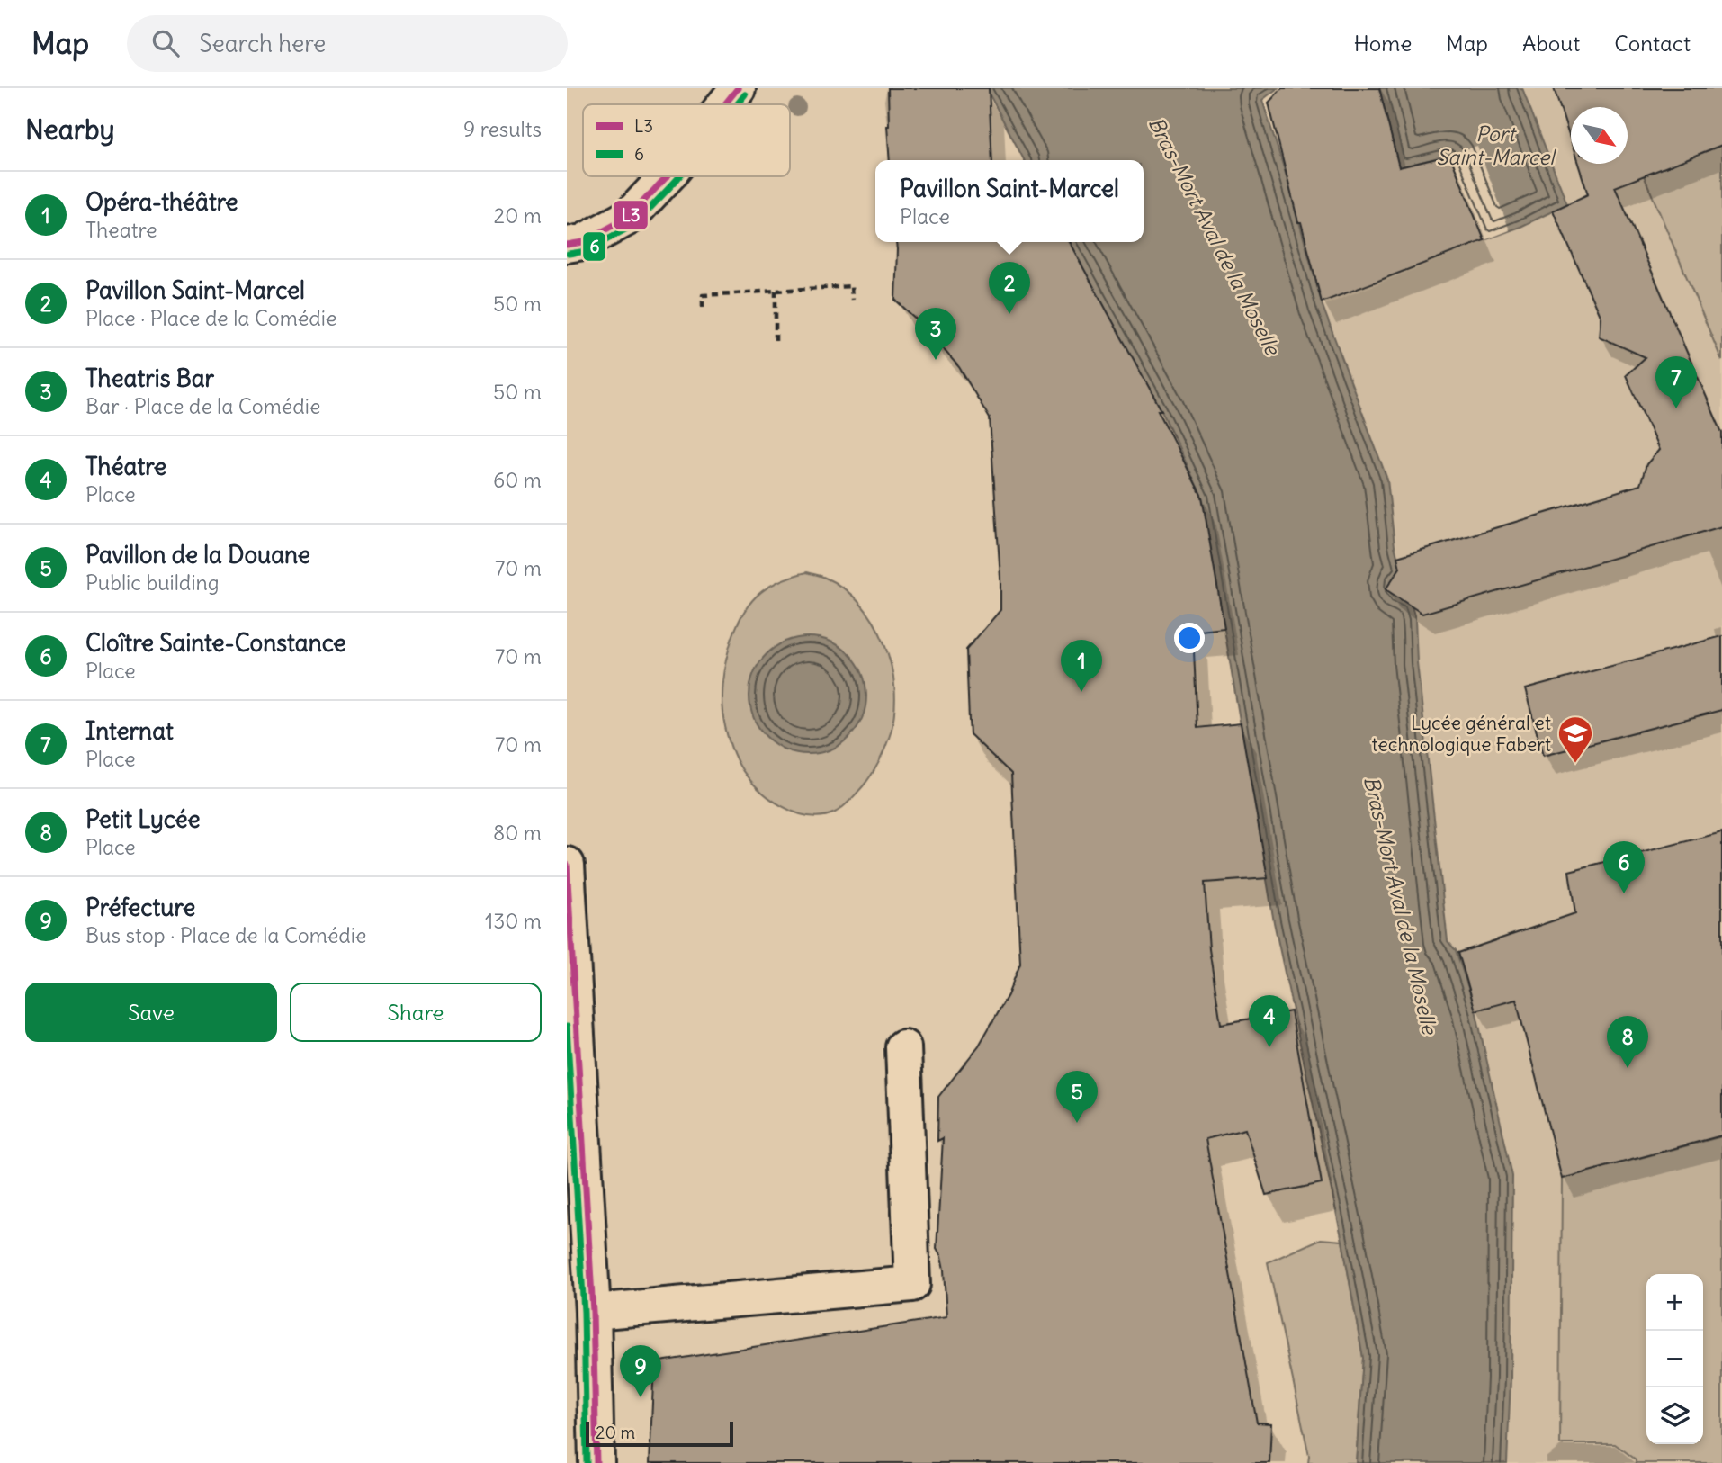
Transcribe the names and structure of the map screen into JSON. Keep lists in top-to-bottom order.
{
  "water": ["Port Saint-Marcel", "Bras-Mort Aval de la Moselle"],
  "places": {
    "school or university": ["Lycée général et technologique Fabert"]
  },
  "lines": ["transit line L3", "transit line 6"],
  "legend": ["L3", "6"],
  "scale_bar": "20 m",
  "north": "bottom right",
  "page": {
    "header": "Map",
    "search": "Search here",
    "nav": [
      "Home",
      "Map",
      "About",
      "Contact"
    ],
    "heading": ["Nearby", "9 results"],
    "popup": ["Pavillon Saint-Marcel", "Place"],
    "list": [
      {
        "mark": "1",
        "name": "Opéra-théâtre",
        "note": "Theatre",
        "value": "20 m"
      },
      {
        "mark": "2",
        "name": "Pavillon Saint-Marcel",
        "note": "Place · Place de la Comédie",
        "value": "50 m"
      },
      {
        "mark": "3",
        "name": "Theatris Bar",
        "note": "Bar · Place de la Comédie",
        "value": "50 m"
      },
      {
        "mark": "4",
        "name": "Théatre",
        "note": "Place",
        "value": "60 m"
      },
      {
        "mark": "5",
        "name": "Pavillon de la Douane",
        "note": "Public building",
        "value": "70 m"
      },
      {
        "mark": "6",
        "name": "Cloître Sainte-Constance",
        "note": "Place",
        "value": "70 m"
      },
      {
        "mark": "7",
        "name": "Internat",
        "note": "Place",
        "value": "70 m"
      },
      {
        "mark": "8",
        "name": "Petit Lycée",
        "note": "Place",
        "value": "80 m"
      },
      {
        "mark": "9",
        "name": "Préfecture",
        "note": "Bus stop · Place de la Comédie",
        "value": "130 m"
      }
    ],
    "pins": [
      "2",
      "3",
      "7",
      "1",
      "6",
      "4",
      "8",
      "5",
      "9"
    ],
    "buttons": ["Save", "Share"],
    "map_buttons": ["+", "−"],
    "scale": "20 m"
  }
}
